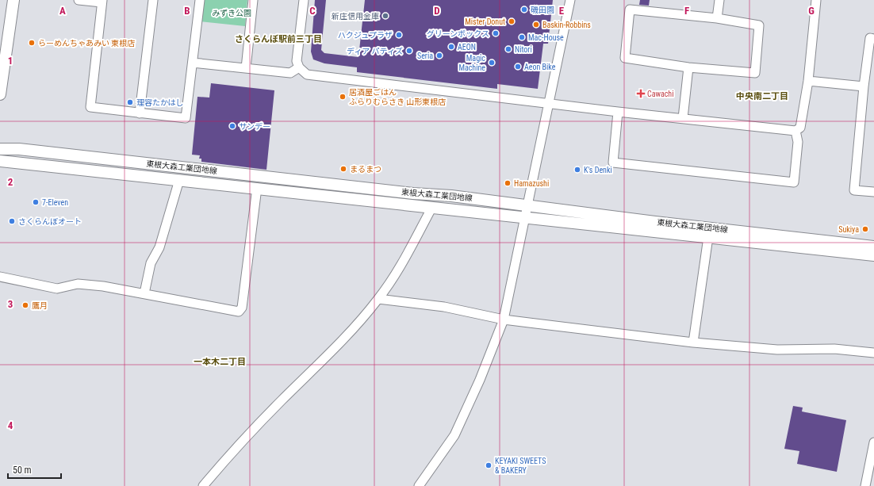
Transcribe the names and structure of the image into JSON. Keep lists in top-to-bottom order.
{
  "streets": {
    "main road": ["東根大森工業団地線"]
  },
  "districts": ["さくらんぼ駅前三丁目", "中央南二丁目", "一本木二丁目"],
  "parks": ["みずき公園"],
  "places": {
    "other": [
      "磯田園",
      "新庄信用金庫",
      "Mister Donut",
      "Baskin-Robbins",
      "グリーンボックス",
      "ハクジュプラザ",
      "Mac-House",
      "らーめんちゃあみい 東根店",
      "AEON",
      "Nitori",
      "ディア パティズ",
      "Seria",
      "Magic Machine",
      "Aeon Bike",
      "居酒屋ごはん ふらりむらさき 山形東根店",
      "理容たかはし",
      "サンデー",
      "まるまつ",
      "K's Denki",
      "Hamazushi",
      "7-Eleven",
      "さくらんぼオート",
      "Sukiya",
      "鷹月",
      "KEYAKI SWEETS & BAKERY"
    ],
    "health": ["Cawachi"]
  },
  "scale_bar": "50 m",
  "grid": {
    "columns": [
      "A",
      "B",
      "C",
      "D",
      "E",
      "F",
      "G"
    ],
    "rows": [
      "1",
      "2",
      "3",
      "4"
    ]
  }
}
